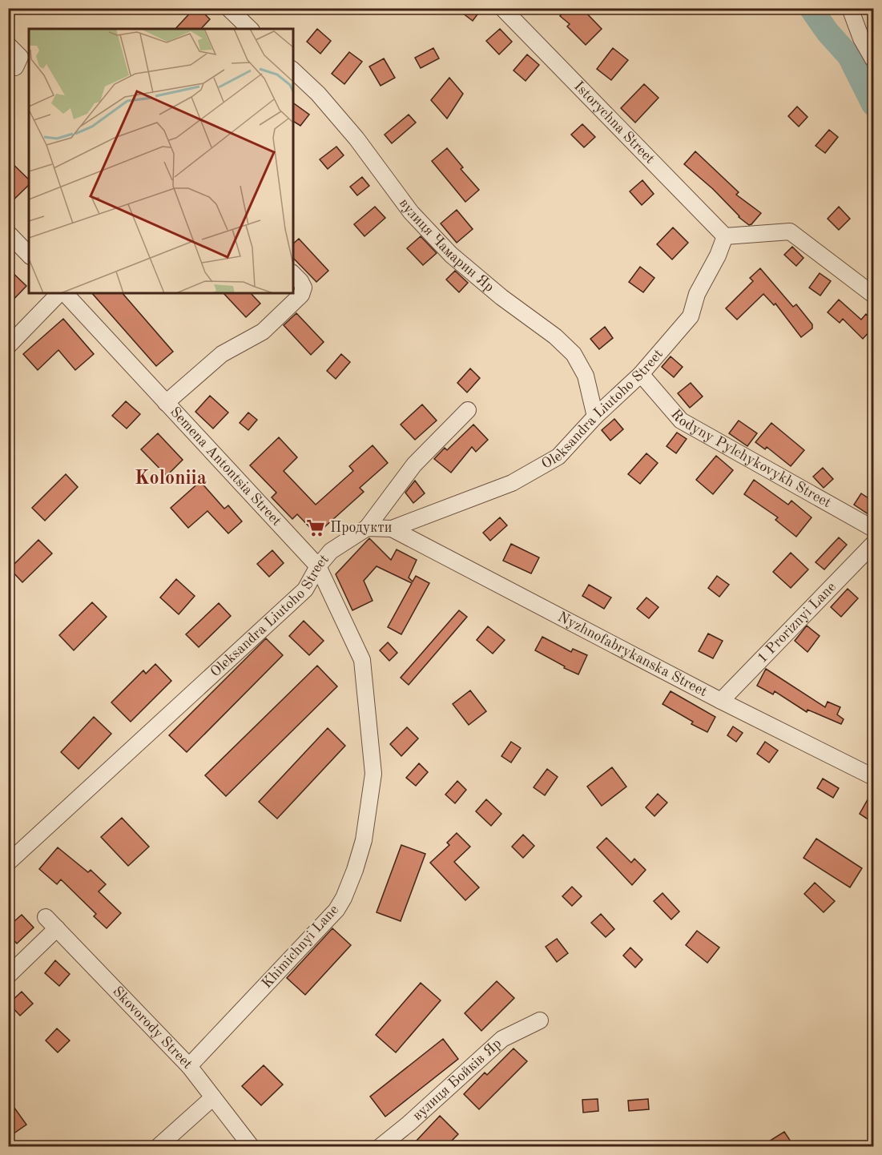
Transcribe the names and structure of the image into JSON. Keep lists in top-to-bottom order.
{
  "streets": {
    "street": [
      "Istorychna Street",
      "вулиця Чамарин Яр",
      "Oleksandra Liutoho Street",
      "Rodyny Pylchykovykh Street",
      "Semena Antontsia Street",
      "1 Proriznyi Lane",
      "Nyzhnofabrykanska Street",
      "Khimichnyi Lane",
      "Skovorody Street",
      "вулиця Бойків Яр"
    ]
  },
  "crossings": [
    ["Istorychna Street", "Oleksandra Liutoho Street"],
    ["вулиця Чамарин Яр", "Oleksandra Liutoho Street"],
    ["Oleksandra Liutoho Street", "Rodyny Pylchykovykh Street"],
    ["Oleksandra Liutoho Street", "Semena Antontsia Street"],
    ["Oleksandra Liutoho Street", "Nyzhnofabrykanska Street"],
    ["Semena Antontsia Street", "Khimichnyi Lane"],
    ["1 Proriznyi Lane", "Nyzhnofabrykanska Street"],
    ["Khimichnyi Lane", "Skovorody Street"]
  ],
  "districts": ["Koloniia"],
  "places": {
    "supermarket": ["Продукти"]
  }
}
